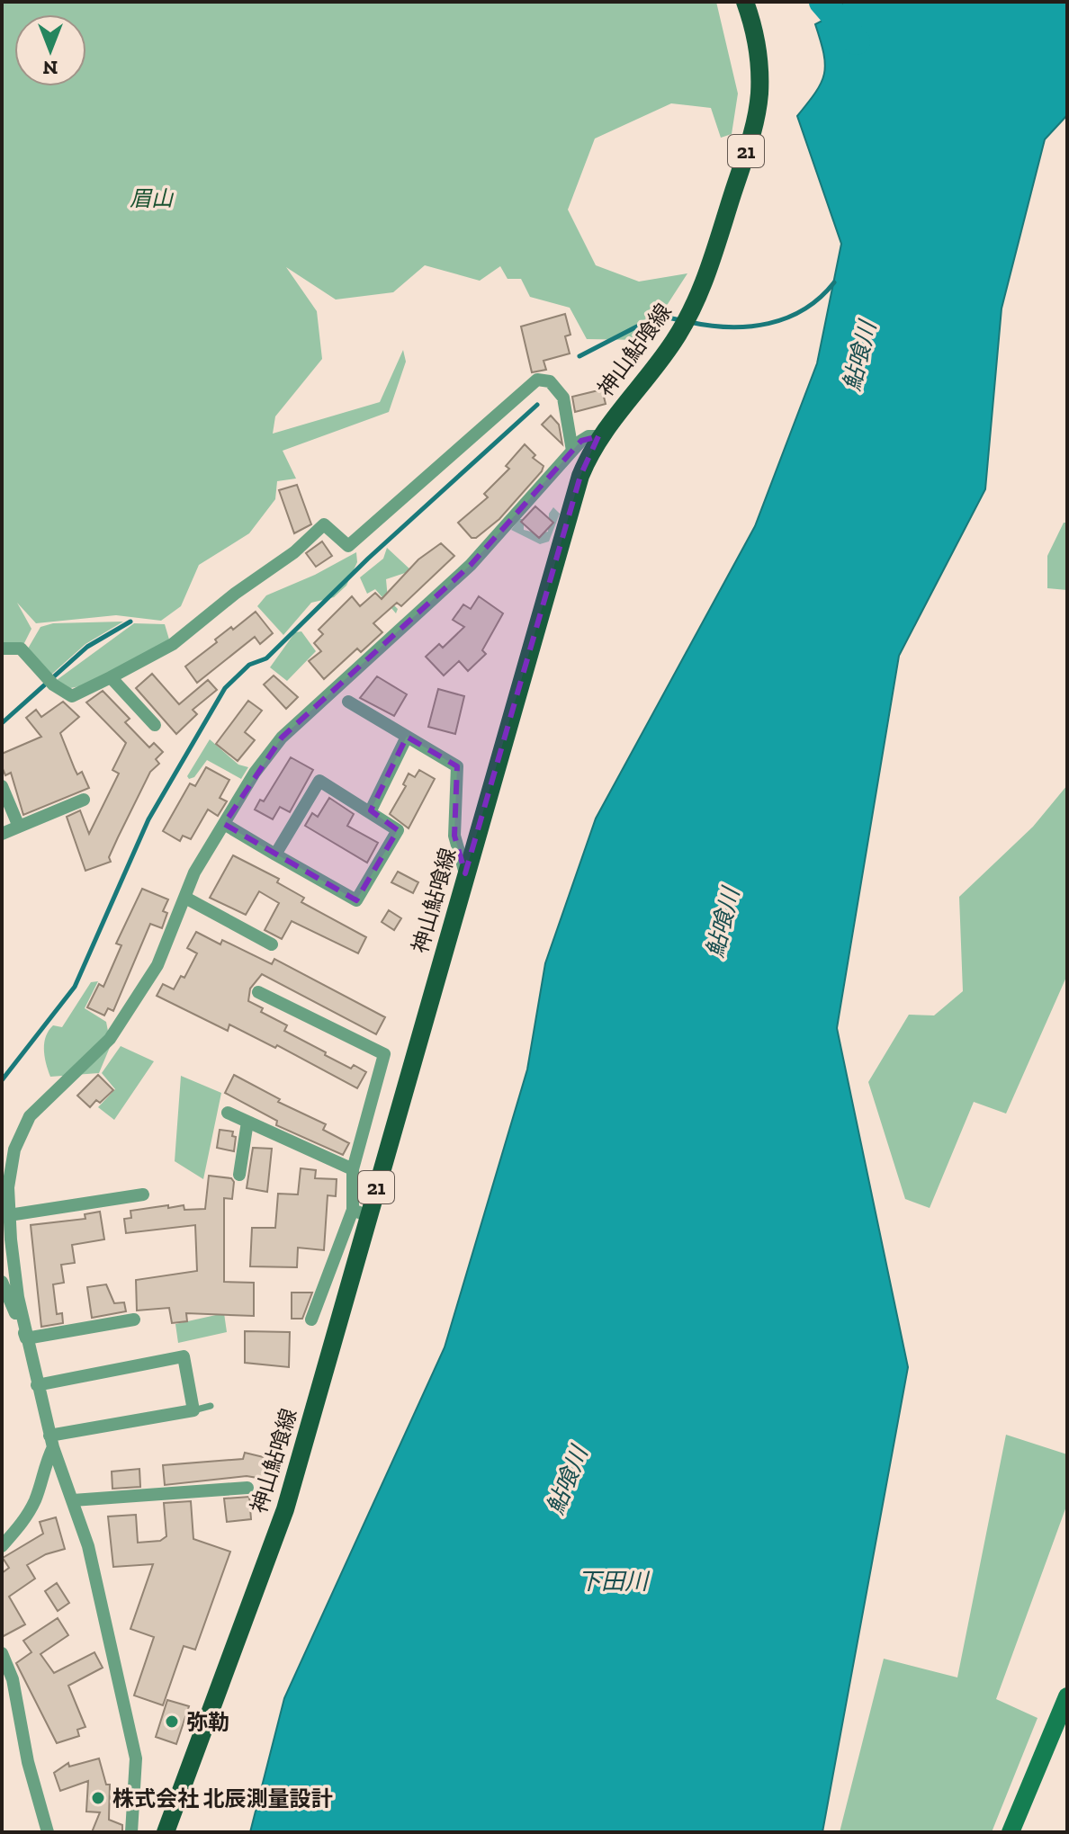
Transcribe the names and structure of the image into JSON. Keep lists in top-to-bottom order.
{
  "streets": {
    "main road": ["21", "神山鮎喰線"]
  },
  "water": ["鮎喰川", "下田川"],
  "parks": ["眉山"],
  "places": ["弥勒", "株式会社 北辰測量設計"],
  "north": "bottom"
}
